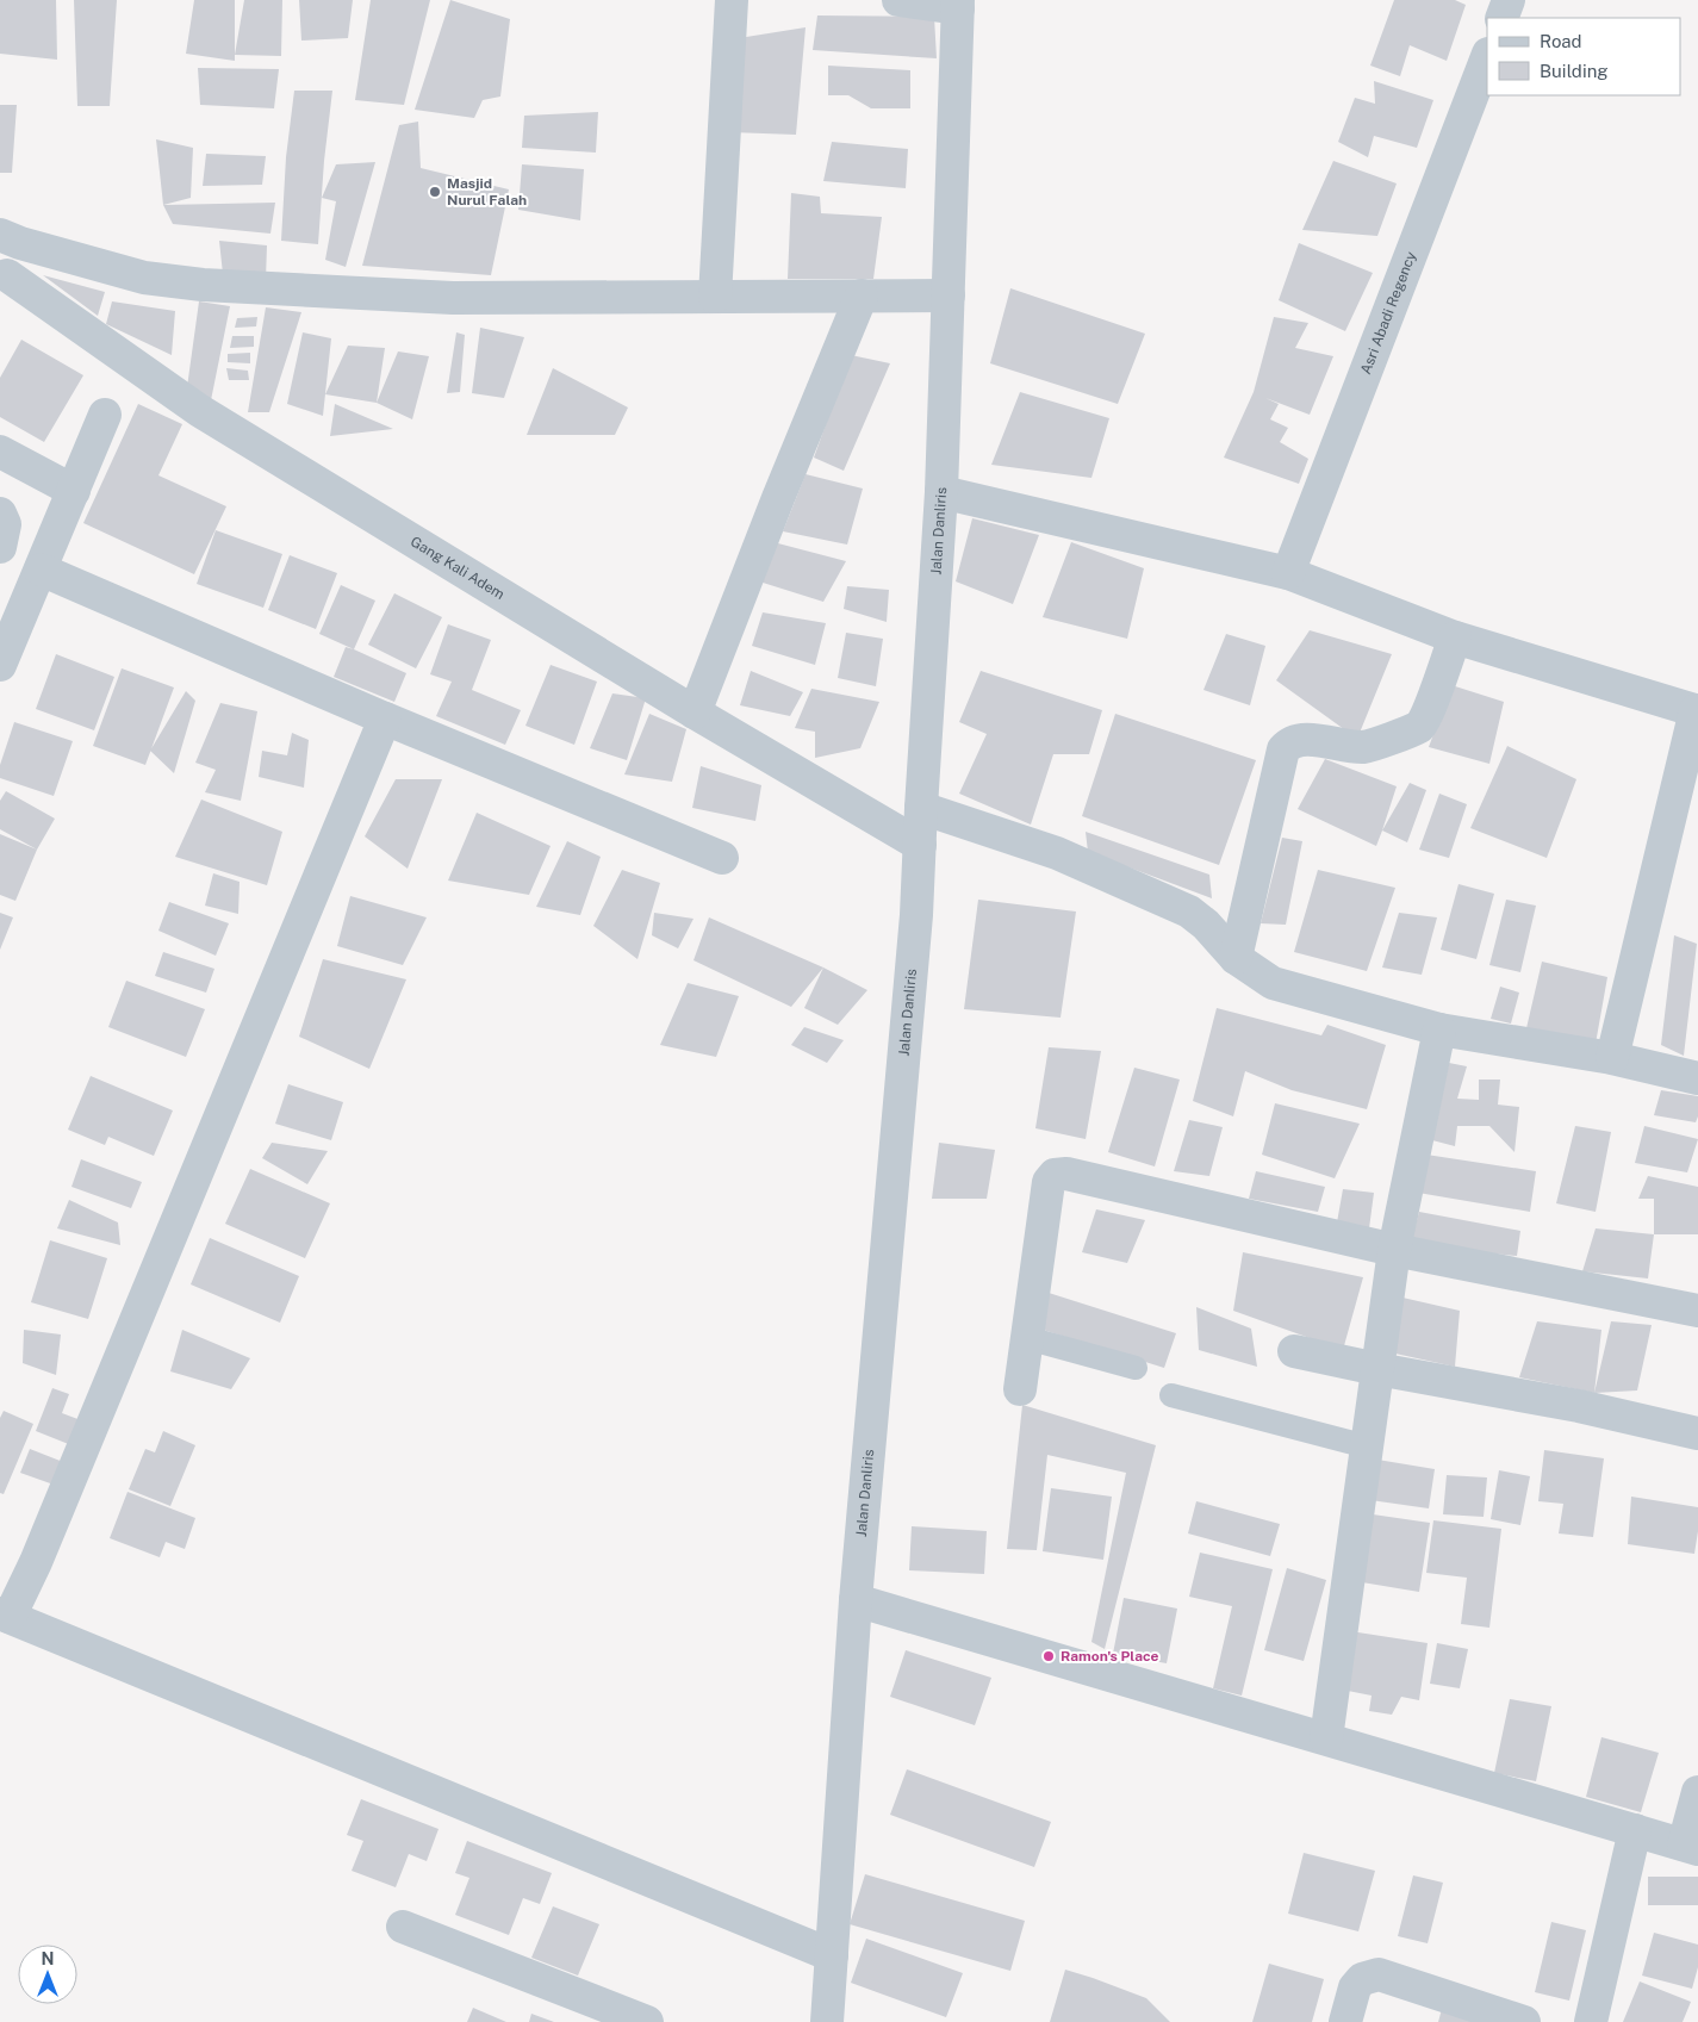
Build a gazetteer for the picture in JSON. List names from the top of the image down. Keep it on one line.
{"streets":{"street":["Asri Abadi Regency","Jalan Danliris","Gang Kali Adem"]},"crossings":[["Jalan Danliris","Gang Kali Adem"]],"places":["Masjid Nurul Falah","Ramon's Place"],"legend":["Road","Building"],"north":"top"}
